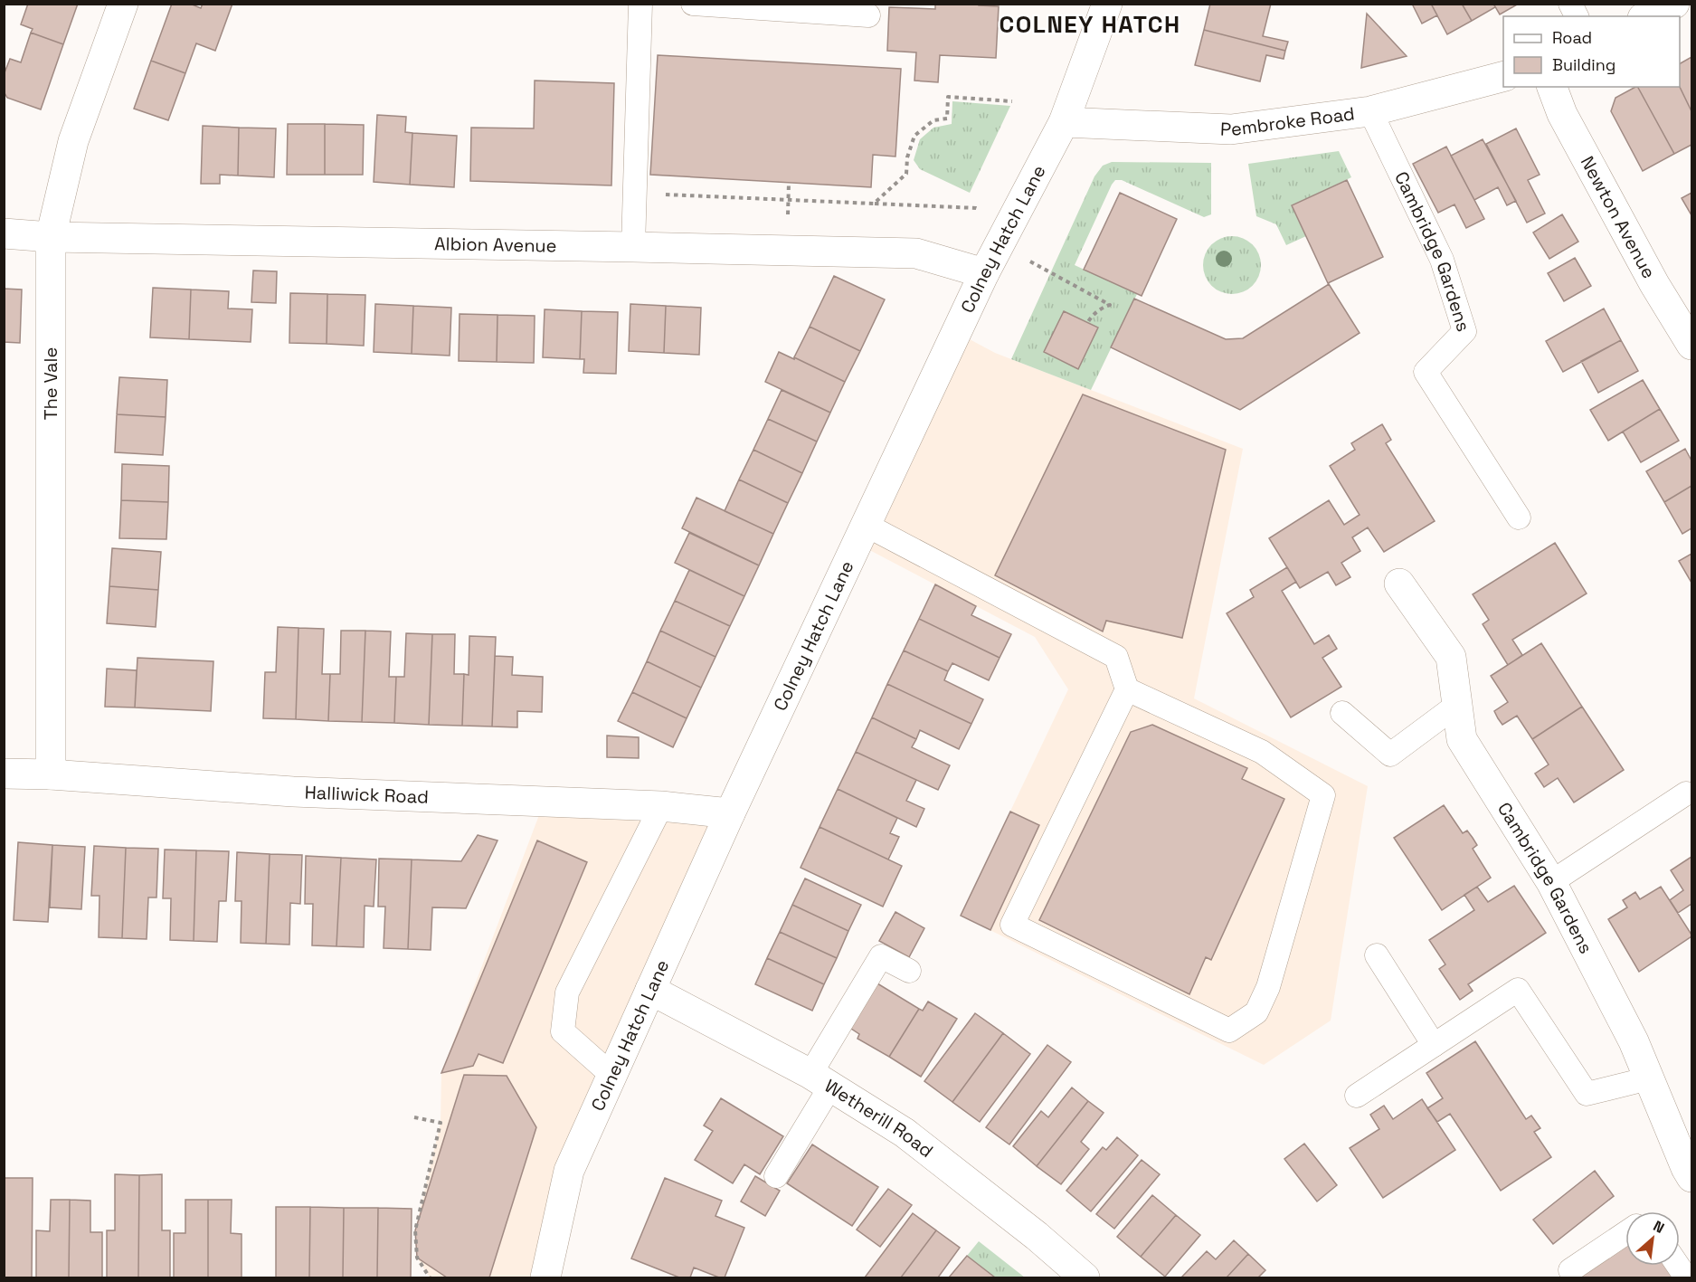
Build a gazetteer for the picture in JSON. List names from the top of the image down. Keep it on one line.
{"streets":{"street":["Pembroke Road","Newton Avenue","Colney Hatch Lane","Albion Avenue","Cambridge Gardens","The Vale","Halliwick Road","Wetherill Road"]},"crossings":[["Pembroke Road","Colney Hatch Lane"],["Pembroke Road","Cambridge Gardens"],["Colney Hatch Lane","Albion Avenue"],["Colney Hatch Lane","Halliwick Road"],["Colney Hatch Lane","Wetherill Road"],["Albion Avenue","The Vale"],["The Vale","Halliwick Road"]],"districts":["COLNEY HATCH"],"legend":["Road","Building"],"north":"top right"}
